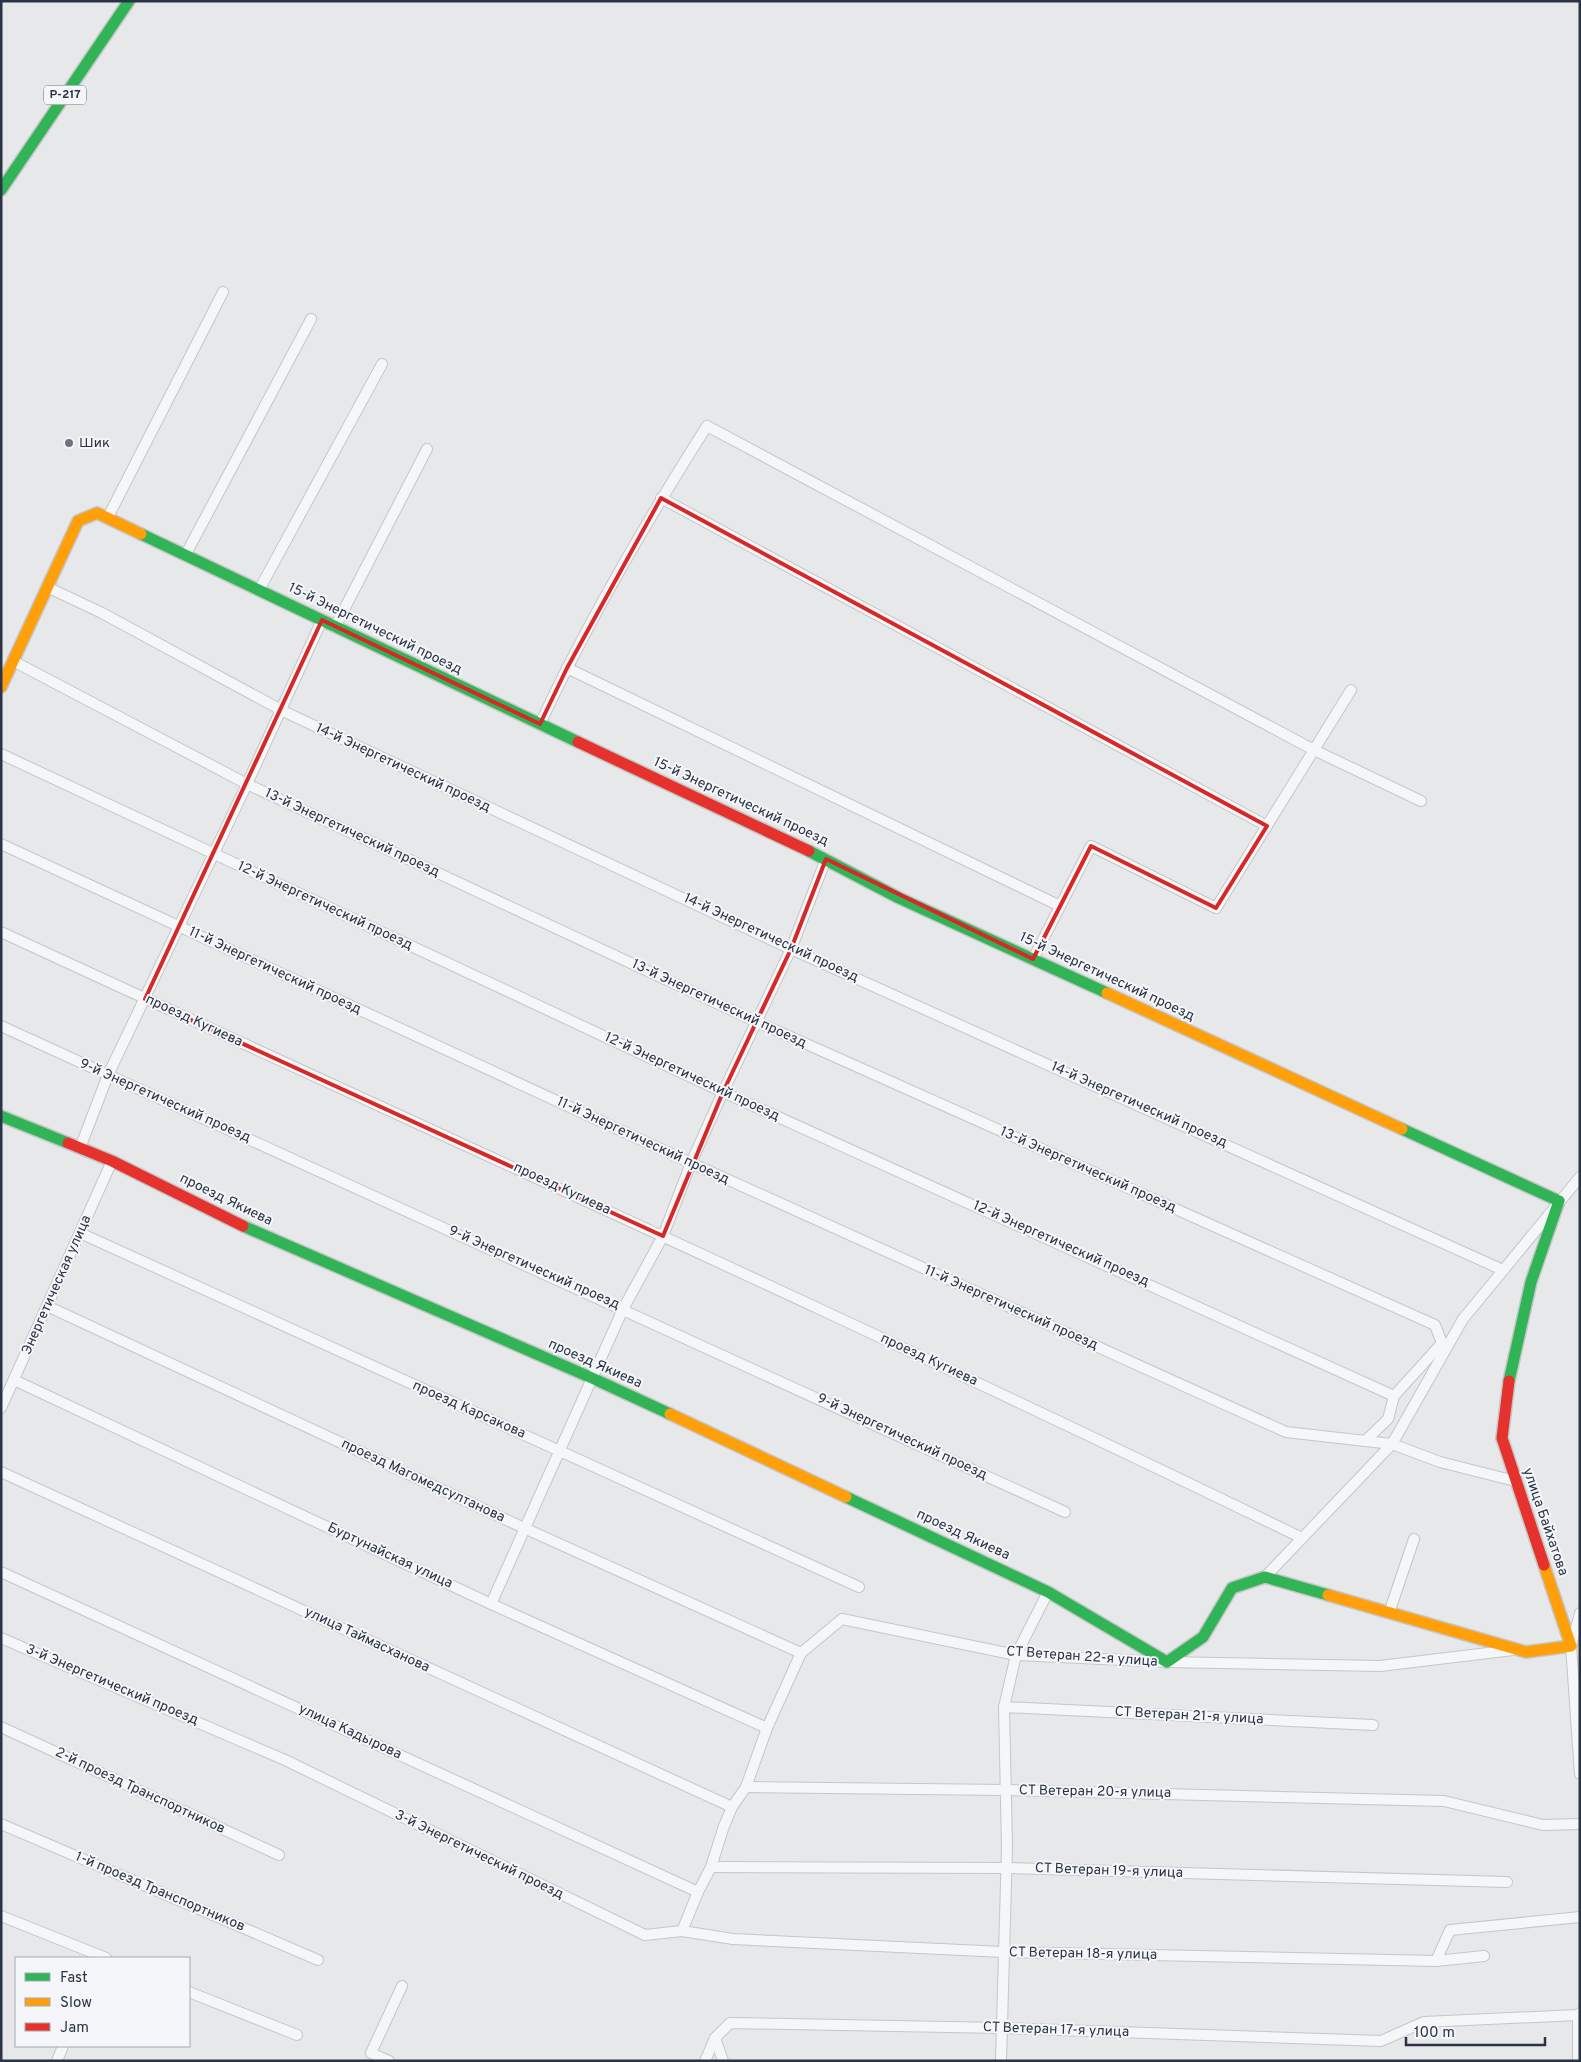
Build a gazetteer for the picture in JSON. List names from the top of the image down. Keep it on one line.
{"streets":{"main road":["Р-217","15-й Энергетический проезд","проезд Якиева","улица Байхатова"],"street":["14-й Энергетический проезд","13-й Энергетический проезд","12-й Энергетический проезд","11-й Энергетический проезд","проезд Кугиева","9-й Энергетический проезд","Энергетическая улица","проезд Карсакова","проезд Магомедсултанова","Буртунайская улица","улица Таймасханова","СТ Ветеран 22-я улица","3-й Энергетический проезд","СТ Ветеран 21-я улица","улица Кадырова","2-й проезд Транспортников","СТ Ветеран 20-я улица","СТ Ветеран 19-я улица","1-й проезд Транспортников","СТ Ветеран 18-я улица","СТ Ветеран 17-я улица"]},"crossings":[["15-й Энергетический проезд","улица Байхатова"],["11-й Энергетический проезд","улица Байхатова"],["проезд Якиева","Энергетическая улица"],["проезд Якиева","СТ Ветеран 22-я улица"],["Энергетическая улица","проезд Карсакова"],["Энергетическая улица","проезд Магомедсултанова"],["Энергетическая улица","Буртунайская улица"],["проезд Магомедсултанова","СТ Ветеран 22-я улица"],["3-й Энергетический проезд","СТ Ветеран 18-я улица"]],"places":["Шик"],"legend":["Fast","Slow","Jam"],"scale_bar":"100 m"}
